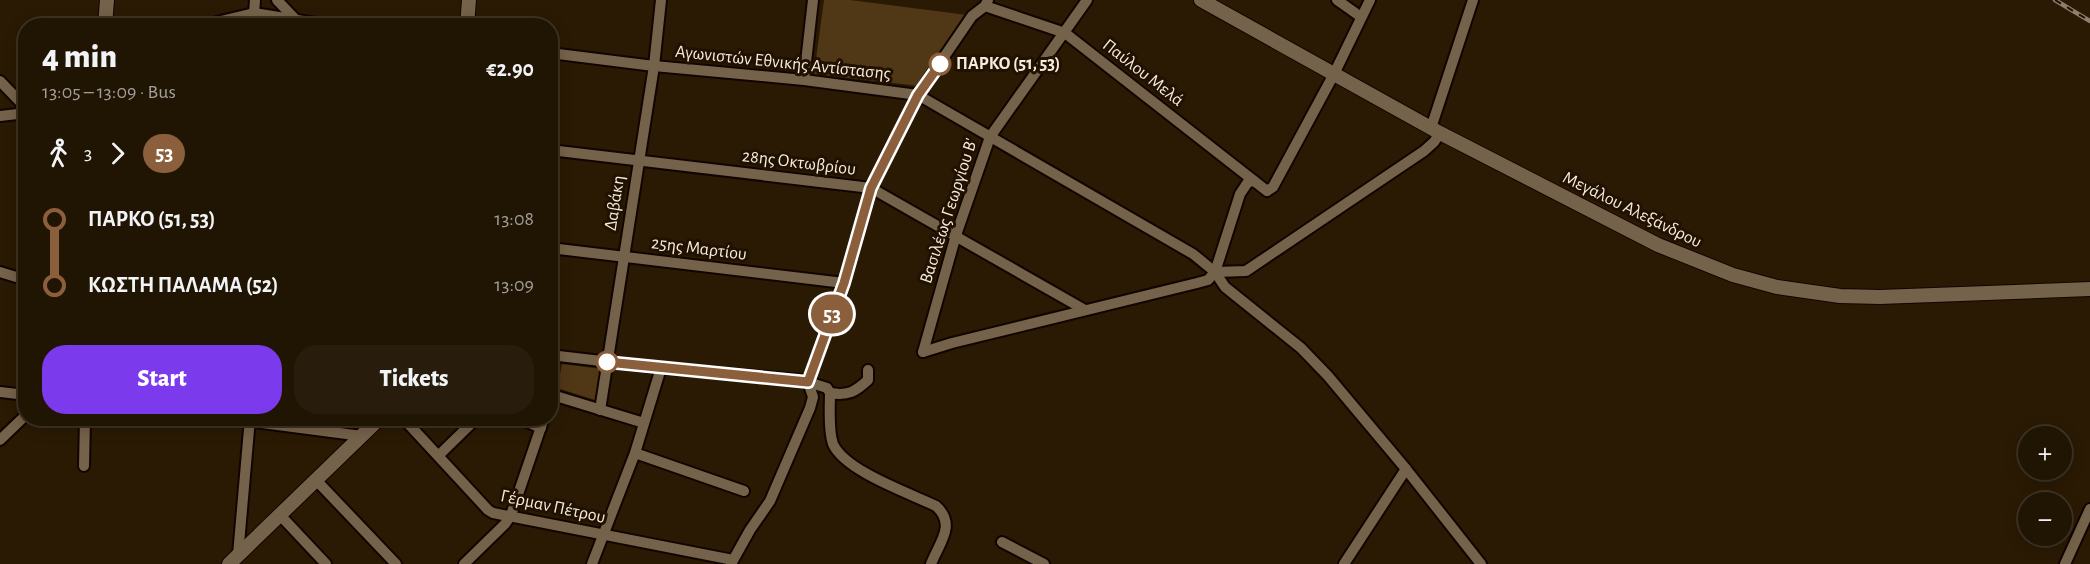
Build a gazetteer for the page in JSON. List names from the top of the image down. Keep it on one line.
{"streets":{"street":["Αγωνιστών Εθνικής Αντίστασης","Παύλου Μελά","28ης Οκτωβρίου","Δαβάκη","Μεγάλου Αλεξάνδρου","Βασιλέως Γεωργίου Β'","25ης Μαρτίου","Γέρμαν Πέτρου"]},"crossings":[["Αγωνιστών Εθνικής Αντίστασης","Δαβάκη"],["Αγωνιστών Εθνικής Αντίστασης","Βασιλέως Γεωργίου Β'"],["Παύλου Μελά","Μεγάλου Αλεξάνδρου"],["Παύλου Μελά","Βασιλέως Γεωργίου Β'"],["28ης Οκτωβρίου","Δαβάκη"],["28ης Οκτωβρίου","Βασιλέως Γεωργίου Β'"],["Δαβάκη","25ης Μαρτίου"]],"places":["ΠΑΡΚΟ (51, 53)"],"lines":["bus line 53"],"page":{"on_map":"53","heading":["4 min","13:05 – 13:09 · Bus","€2.90"],"legs":["3","53"],"list":[{"name":"ΠΑΡΚΟ (51, 53)","value":"13:08"},{"name":"ΚΩΣΤΗ ΠΑΛΑΜΑ (52)","value":"13:09"}],"buttons":["Start","Tickets"],"map_buttons":["+","−"]}}
